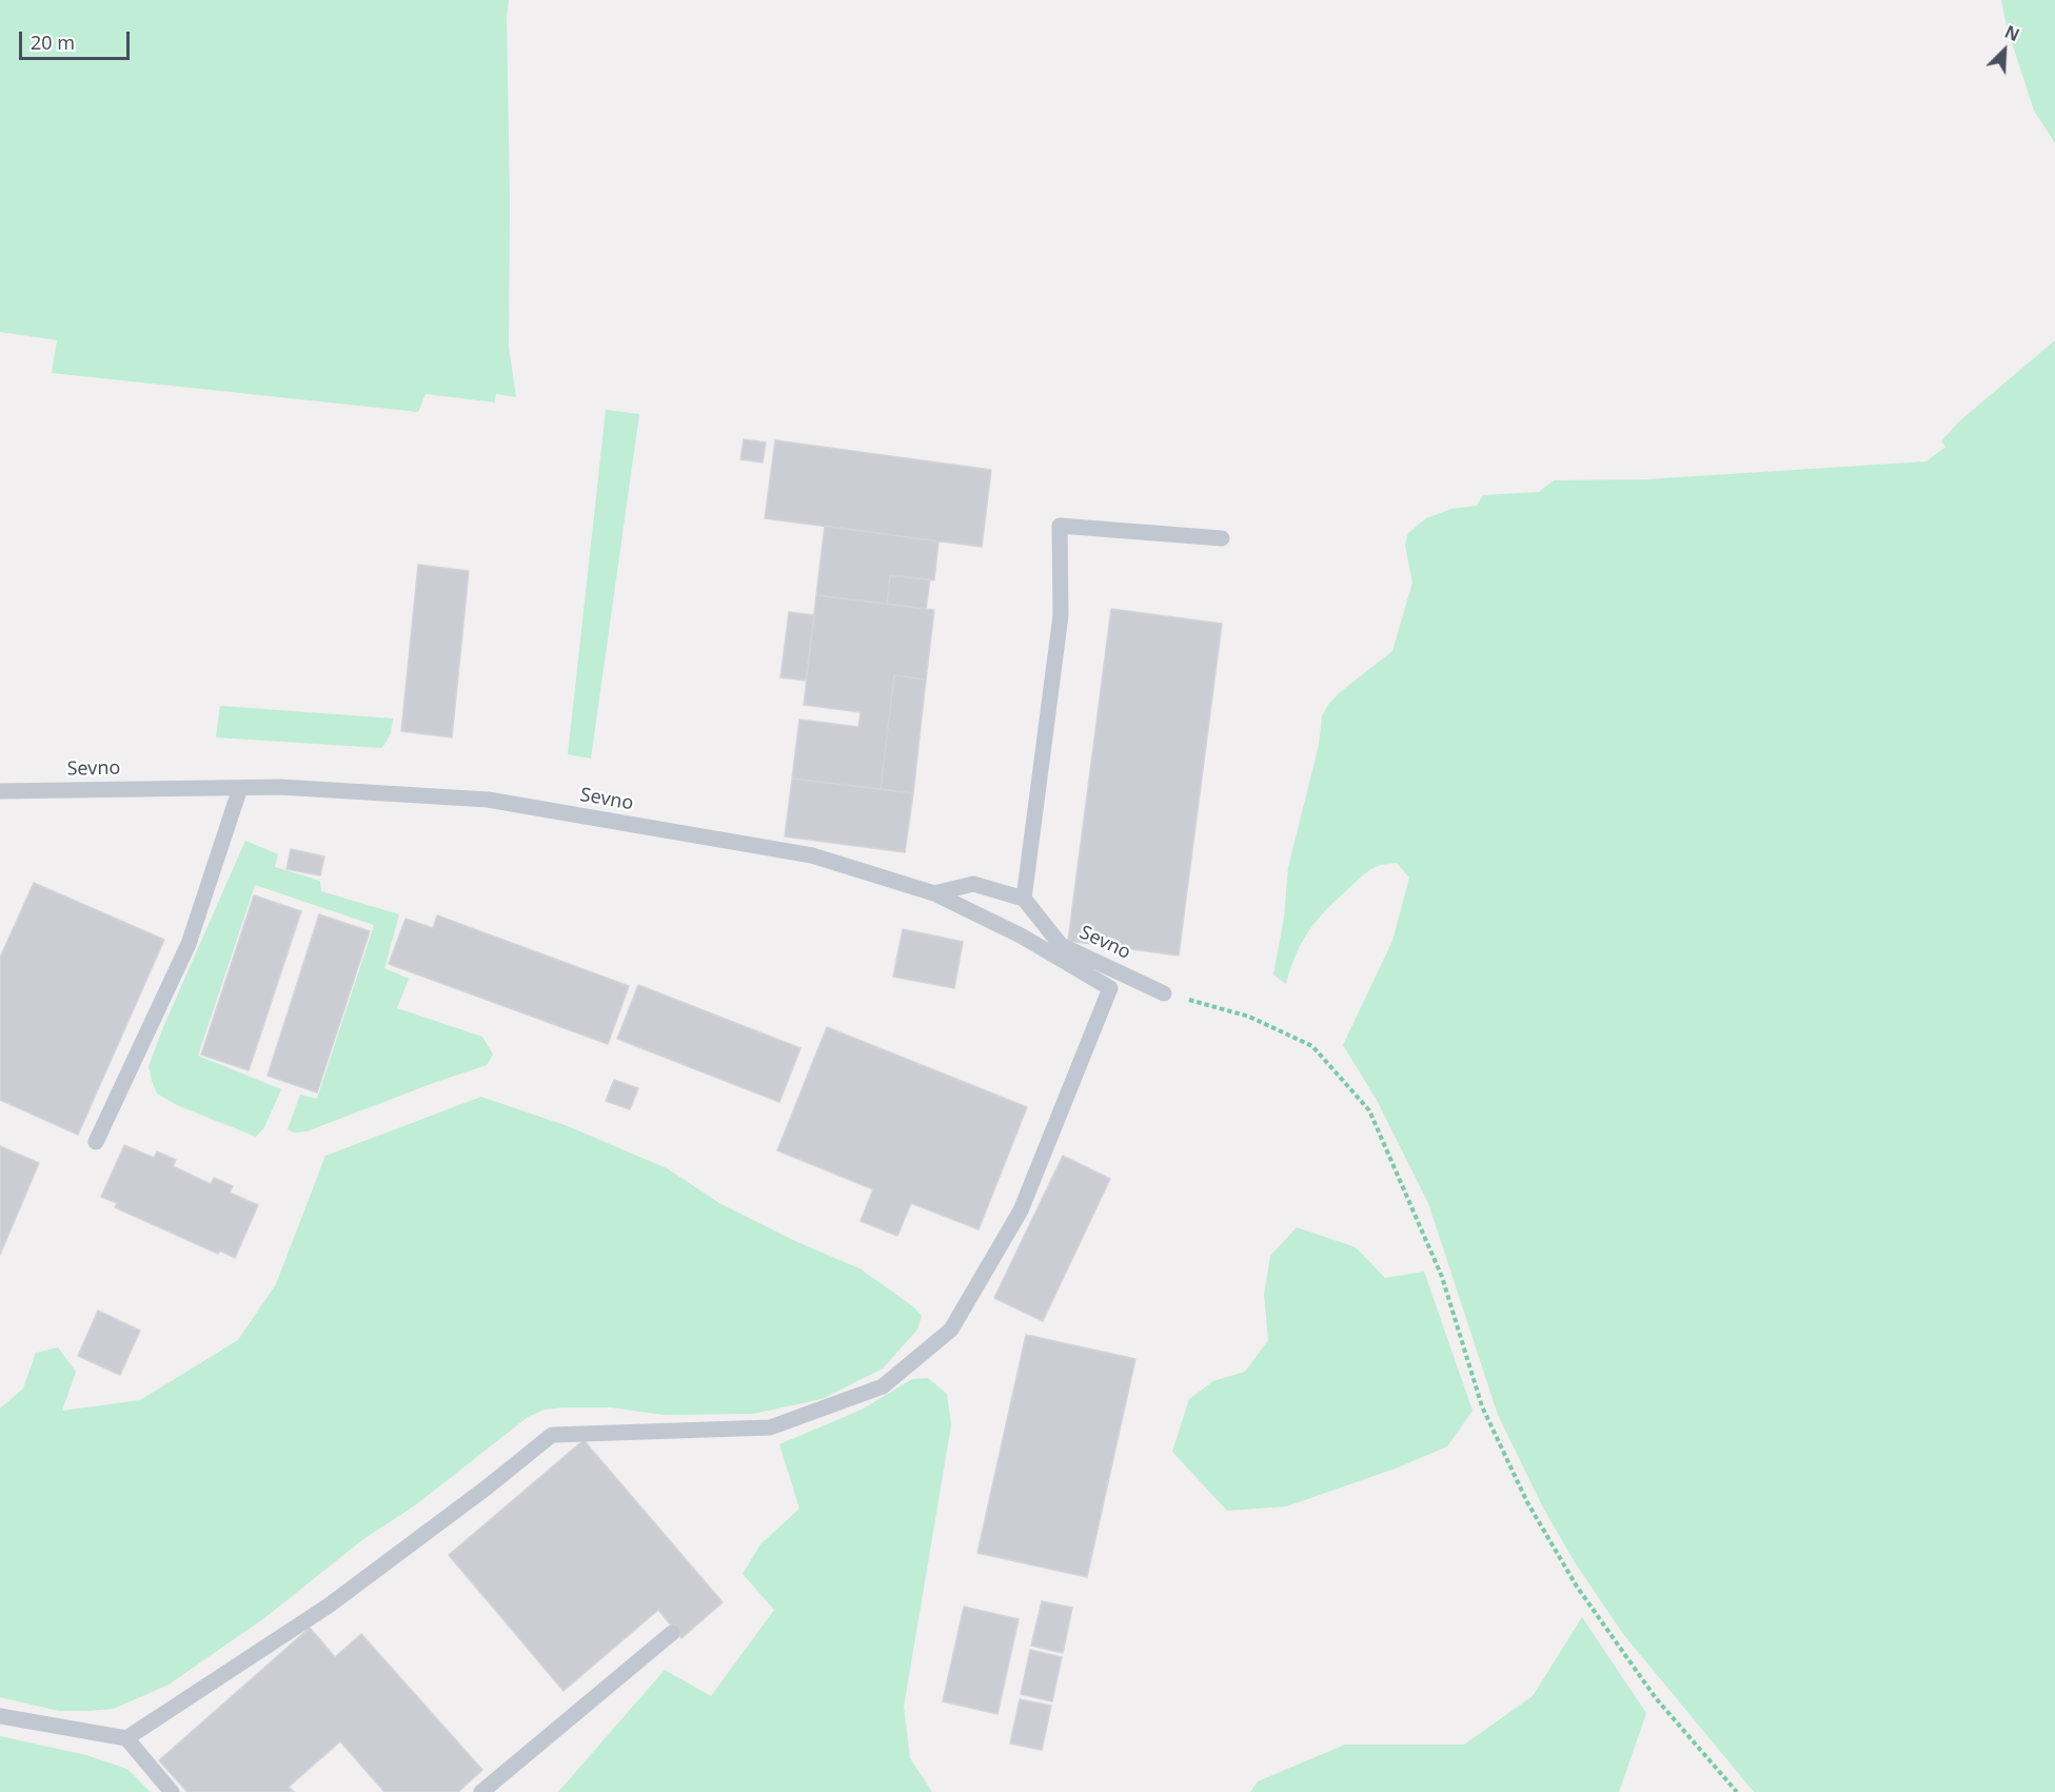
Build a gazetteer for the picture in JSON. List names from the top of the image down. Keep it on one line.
{"streets":{"lane":["Sevno"]},"scale_bar":"20 m","north":"top right"}
